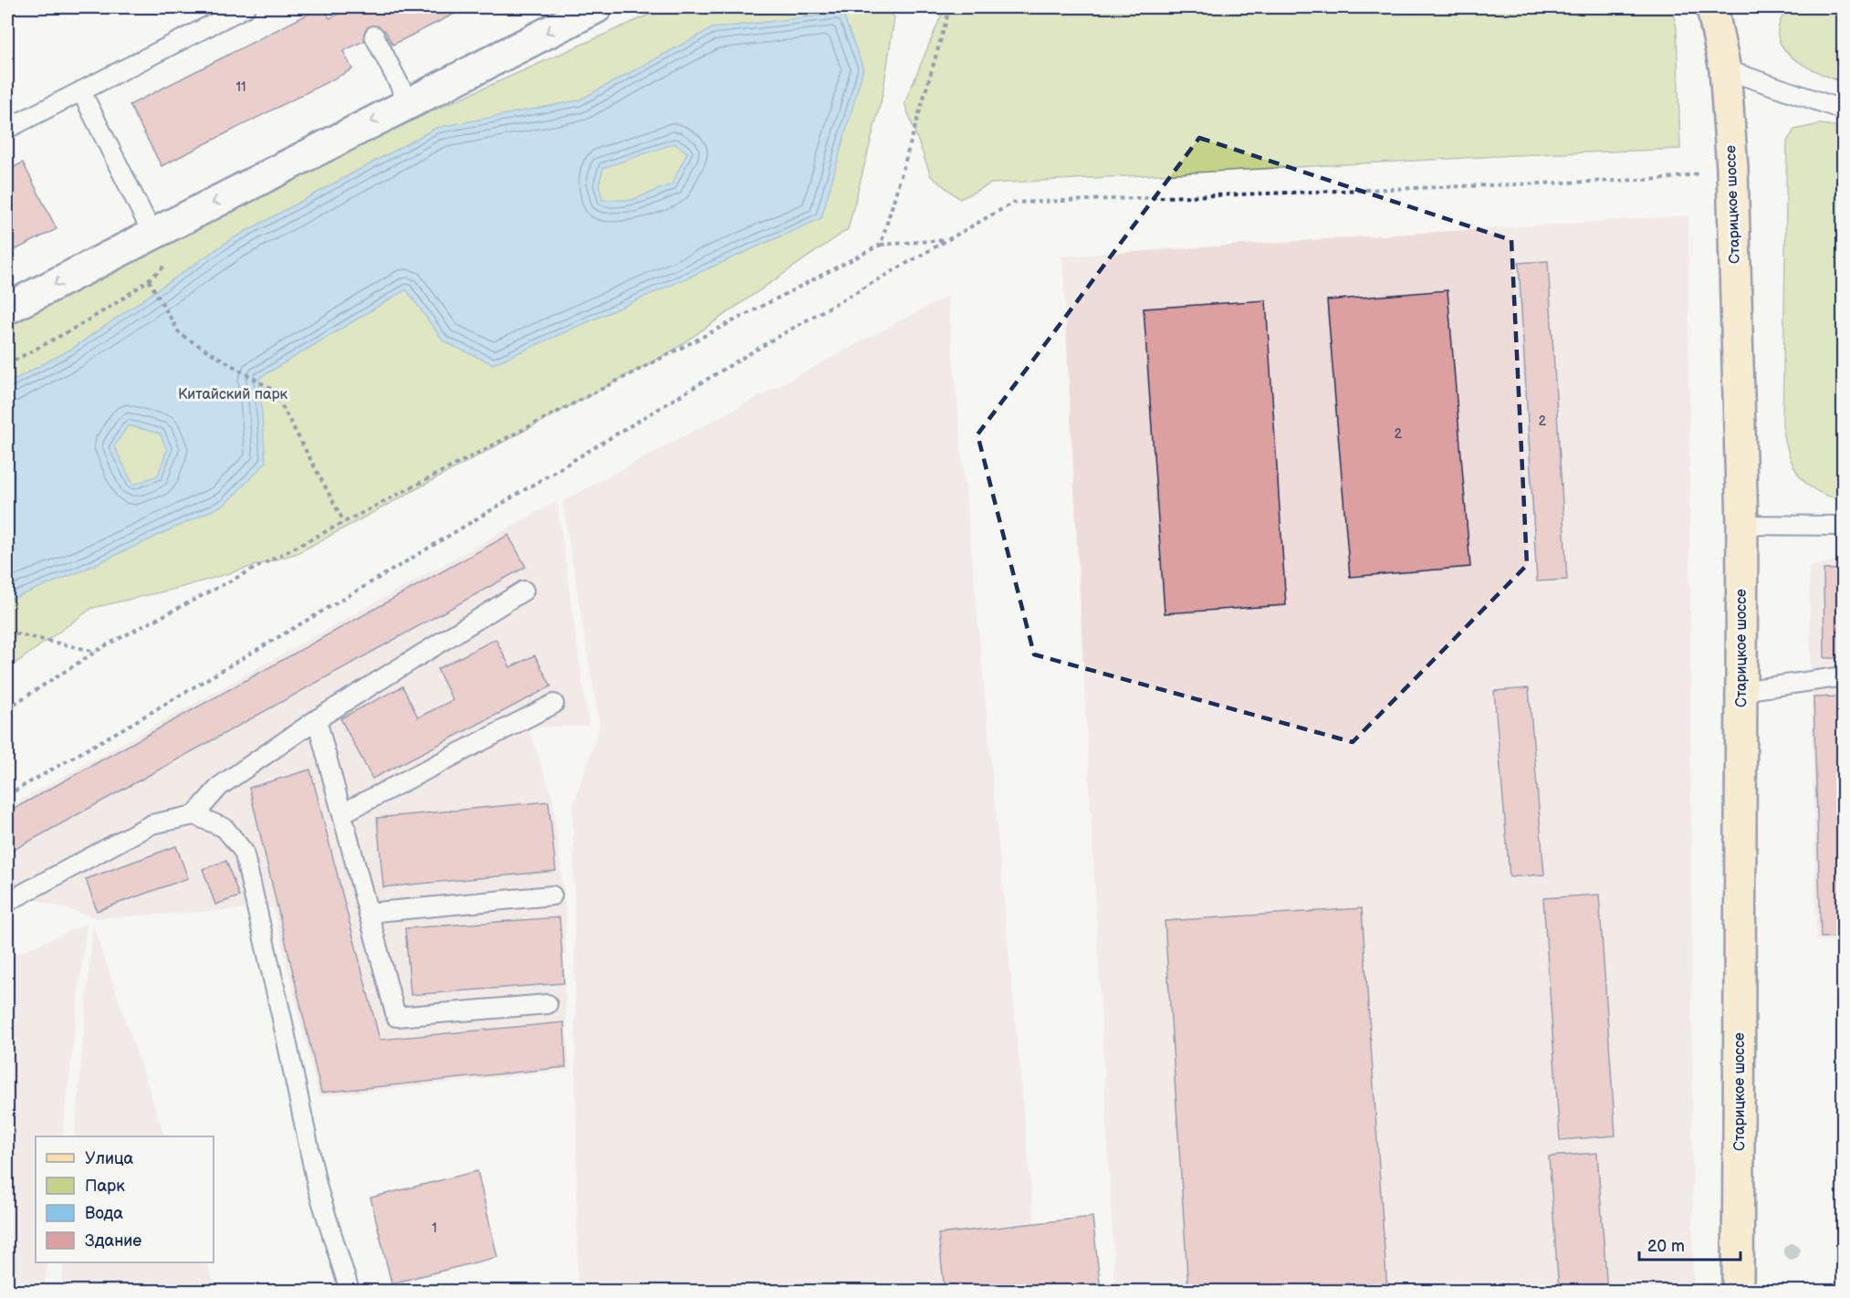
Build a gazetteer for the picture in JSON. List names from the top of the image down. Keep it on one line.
{"streets":{"main road":["Старицкое шоссе"]},"parks":["Китайский парк"],"house_numbers":["11","2","2","1"],"legend":["Улица","Парк","Вода","Здание"],"scale_bar":"20 m"}
